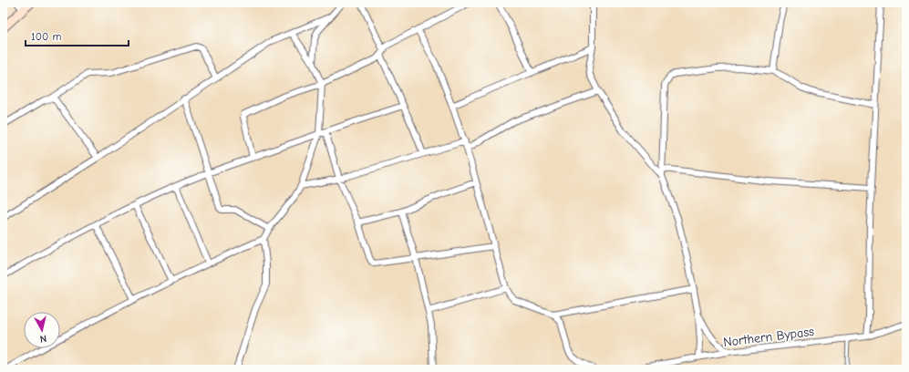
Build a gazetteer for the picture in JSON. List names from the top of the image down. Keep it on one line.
{"streets":{"street":["Northern Bypass"]},"scale_bar":"100 m","north":"bottom"}
